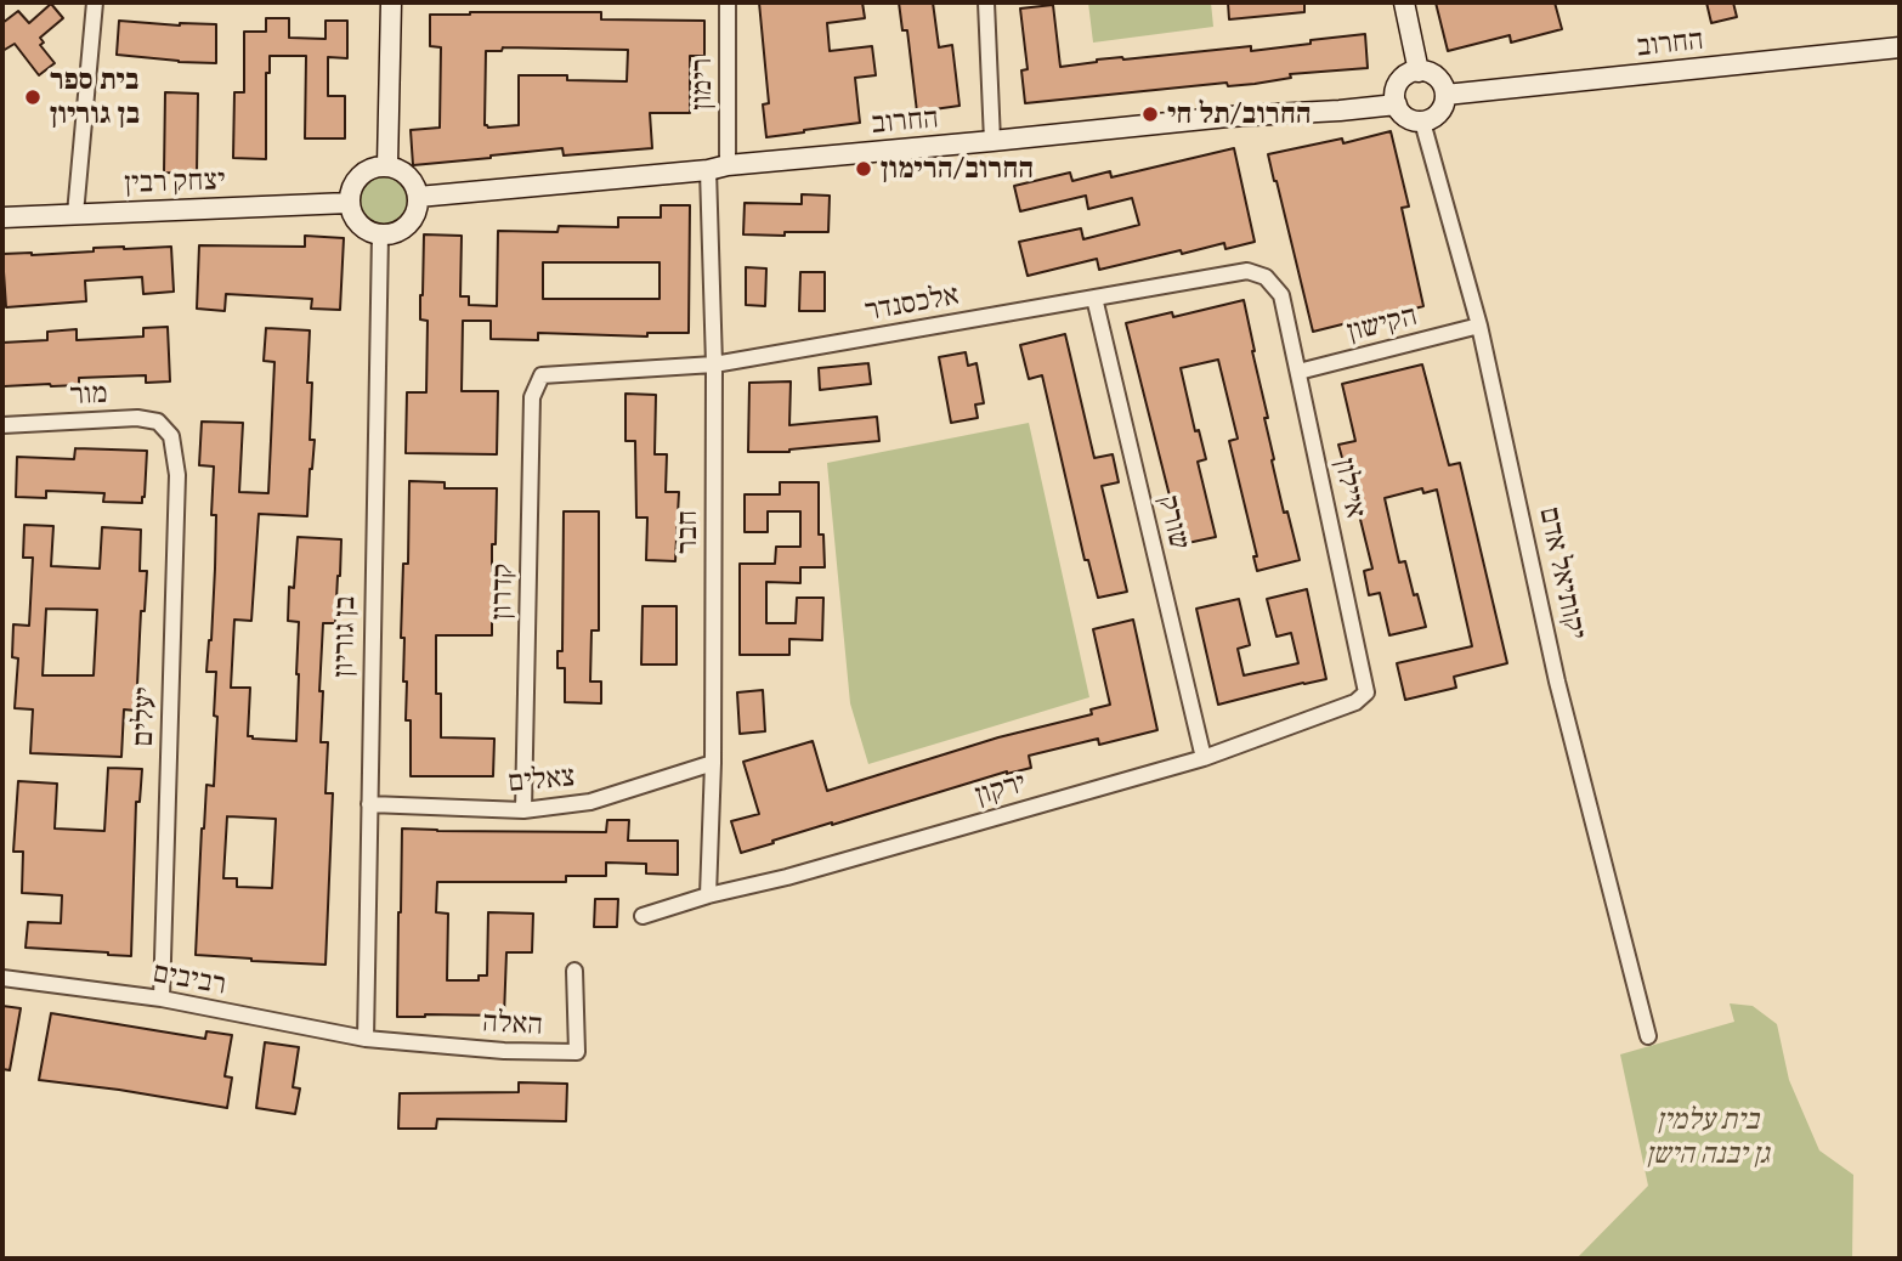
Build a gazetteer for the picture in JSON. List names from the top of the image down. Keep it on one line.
{"streets":{"street":["החרוב","רימון","יצחק רבין","אלכסנדר","הקישון","מור","איילון","שורק","חבר","יקותיאל אדם","קדרון","בן גוריון","יעלים","צאלים","ירקון","רביבים","האלה"]},"crossings":[["החרוב","רימון"],["החרוב","יצחק רבין"],["החרוב","חבר"],["החרוב","יקותיאל אדם"],["החרוב","בן גוריון"],["רימון","חבר"],["יצחק רבין","בן גוריון"],["אלכסנדר","איילון"],["אלכסנדר","שורק"],["אלכסנדר","חבר"],["אלכסנדר","קדרון"],["הקישון","איילון"],["הקישון","יקותיאל אדם"],["מור","יעלים"],["איילון","ירקון"],["שורק","ירקון"],["חבר","צאלים"],["חבר","ירקון"],["קדרון","צאלים"],["בן גוריון","צאלים"],["בן גוריון","רביבים"],["בן גוריון","האלה"],["יעלים","רביבים"],["רביבים","האלה"]],"parks":["בית עלמין גן יבנה הישן"],"places":["בית ספר בן גוריון","החרוב/תל חי","החרוב/הרימון"]}
